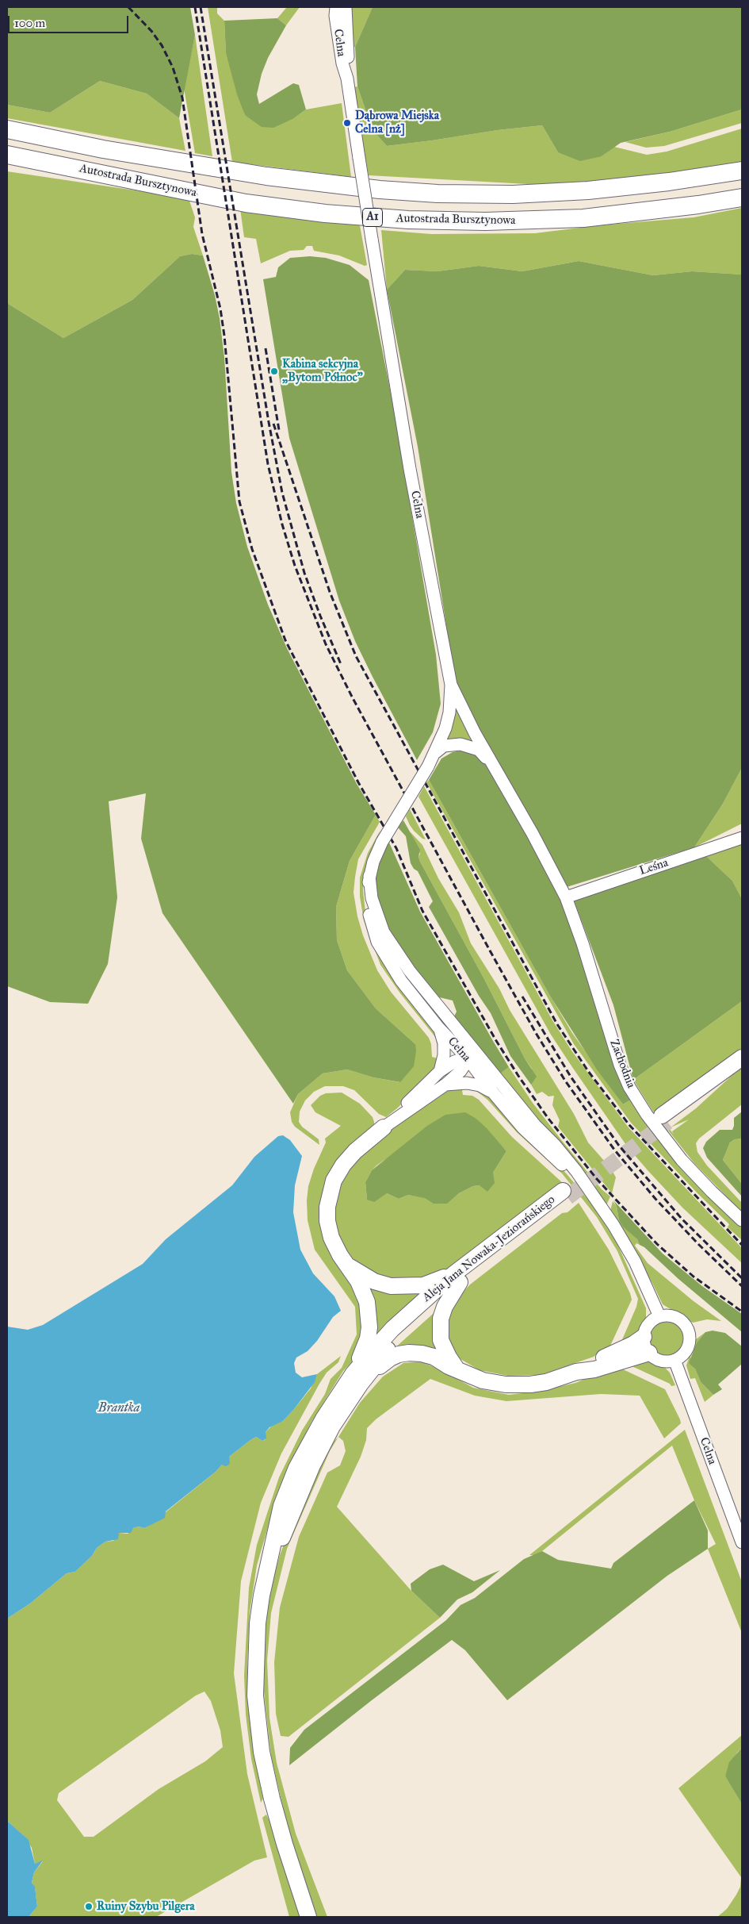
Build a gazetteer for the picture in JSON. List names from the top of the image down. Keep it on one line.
{"streets":{"highway":["Autostrada Bursztynowa","A1"],"main road":["Aleja Jana Nowaka-Jeziorańskiego"],"street":["Celna","Leśna","Zachodnia"]},"crossings":[["Leśna","Zachodnia"]],"water":["Brantka"],"places":["Dąbrowa Miejska Celna [nż]","Kabina sekcyjna „Bytom Północ”","Ruiny Szybu Pilgera"],"scale_bar":"100 m"}
